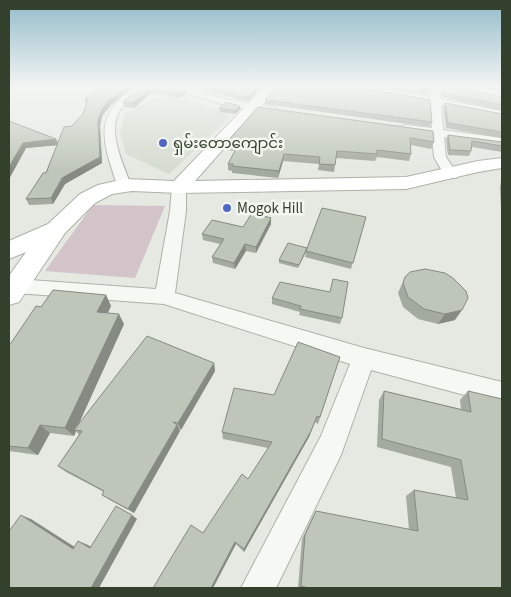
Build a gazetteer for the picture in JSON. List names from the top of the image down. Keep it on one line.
{"places":["ရှမ်းတောကျောင်း","Mogok Hill"]}
